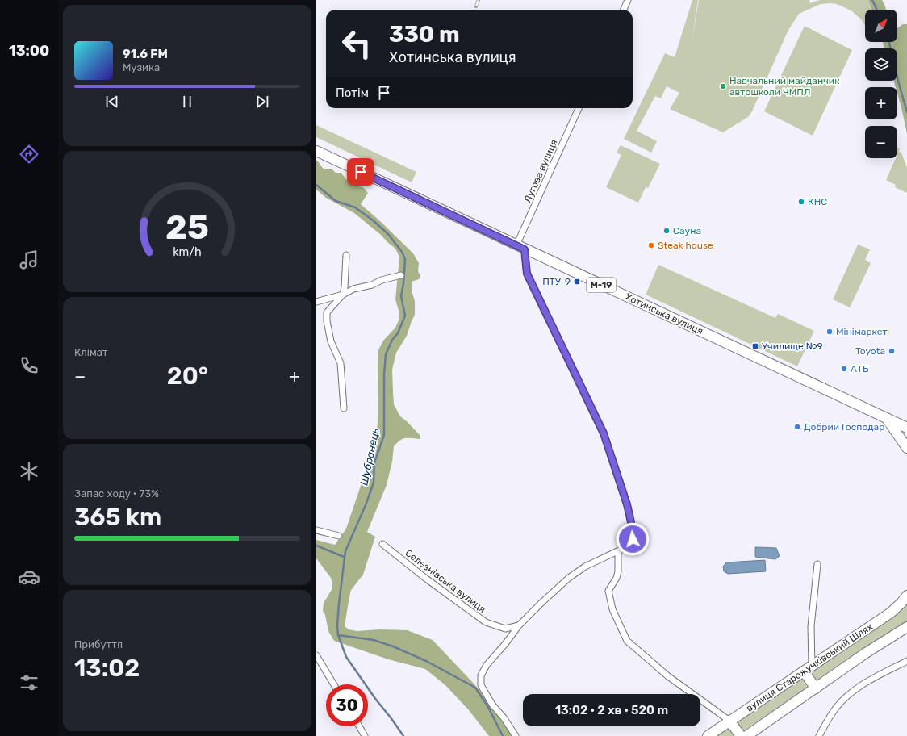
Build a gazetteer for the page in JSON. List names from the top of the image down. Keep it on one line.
{"streets":{"main road":["М-19","Хотинська вулиця","вулиця Старожучківський Шлях"],"street":["Лугова вулиця","Селезнівська вулиця"]},"crossings":[["Лугова вулиця","Хотинська вулиця"]],"water":["Шубранець"],"places":{"other":["Навчальний майданчик автошколи ЧМПЛ","КНС","Сауна","Steak house","Мінімаркет","Toyota","АТБ","Добрий Господар"],"transit":["ПТУ-9","Училище №9"]},"north":"top right","page":{"tabs":"13:00","map_buttons":["+","−"],"turn":["330 m","Хотинська вулиця"],"song":["91.6 FM","Музика"],"then":"Потім","tile":["Клімат",["Запас ходу · 73%","365 km"],["Прибуття","13:02"]],"heat":["−","20°","+"],"limit":"30","trip":"13:02 · 2 хв · 520 m","gauge":["25","km/h"]}}
